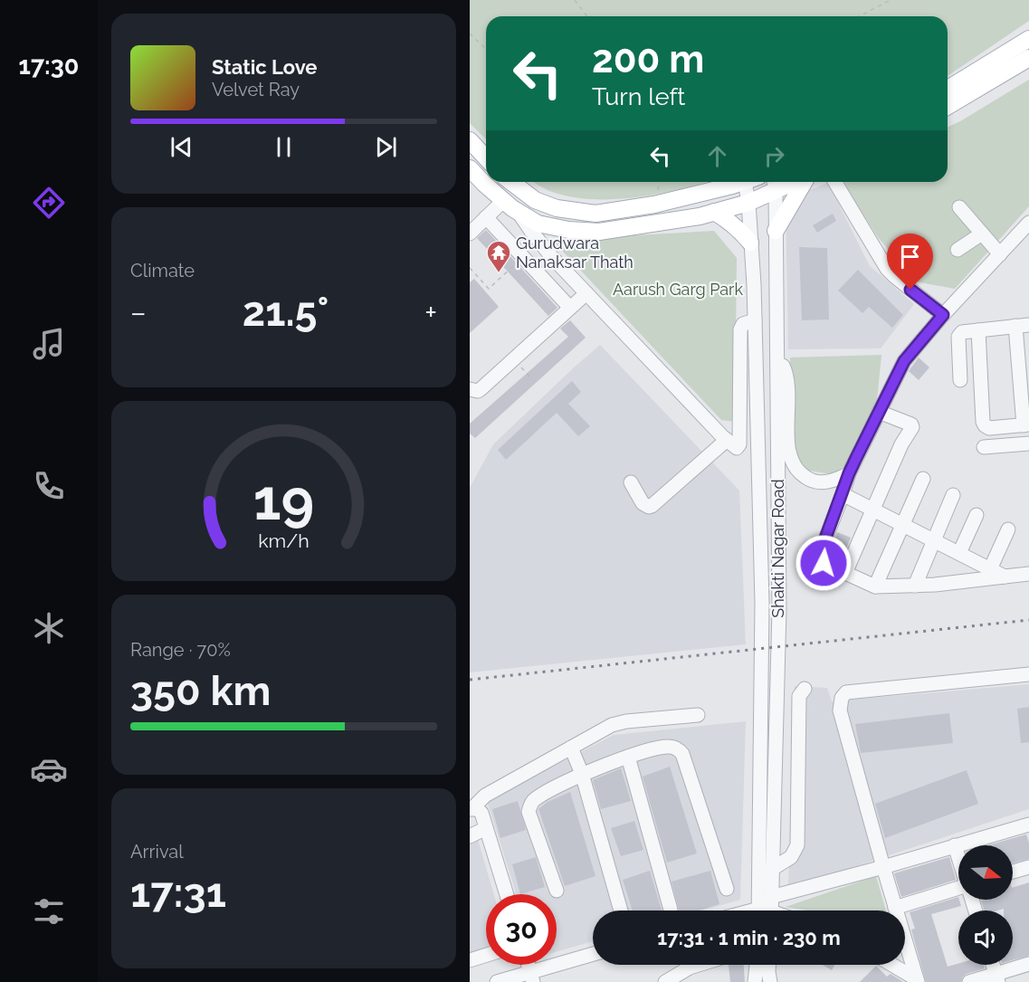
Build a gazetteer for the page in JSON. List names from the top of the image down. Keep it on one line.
{"streets":{"street":["Shakti Nagar Road"]},"parks":["Aarush Garg Park"],"places":{"temple":["Gurudwara Nanaksar Thath"]},"north":"right","page":{"tabs":"17:30","turn":["200 m","Turn left"],"song":["Static Love","Velvet Ray"],"tile":["Climate",["Range · 70%","350 km"],["Arrival","17:31"]],"heat":["−","21.5°","+"],"limit":"30","trip":"17:31 · 1 min · 230 m","gauge":["19","km/h"]}}
